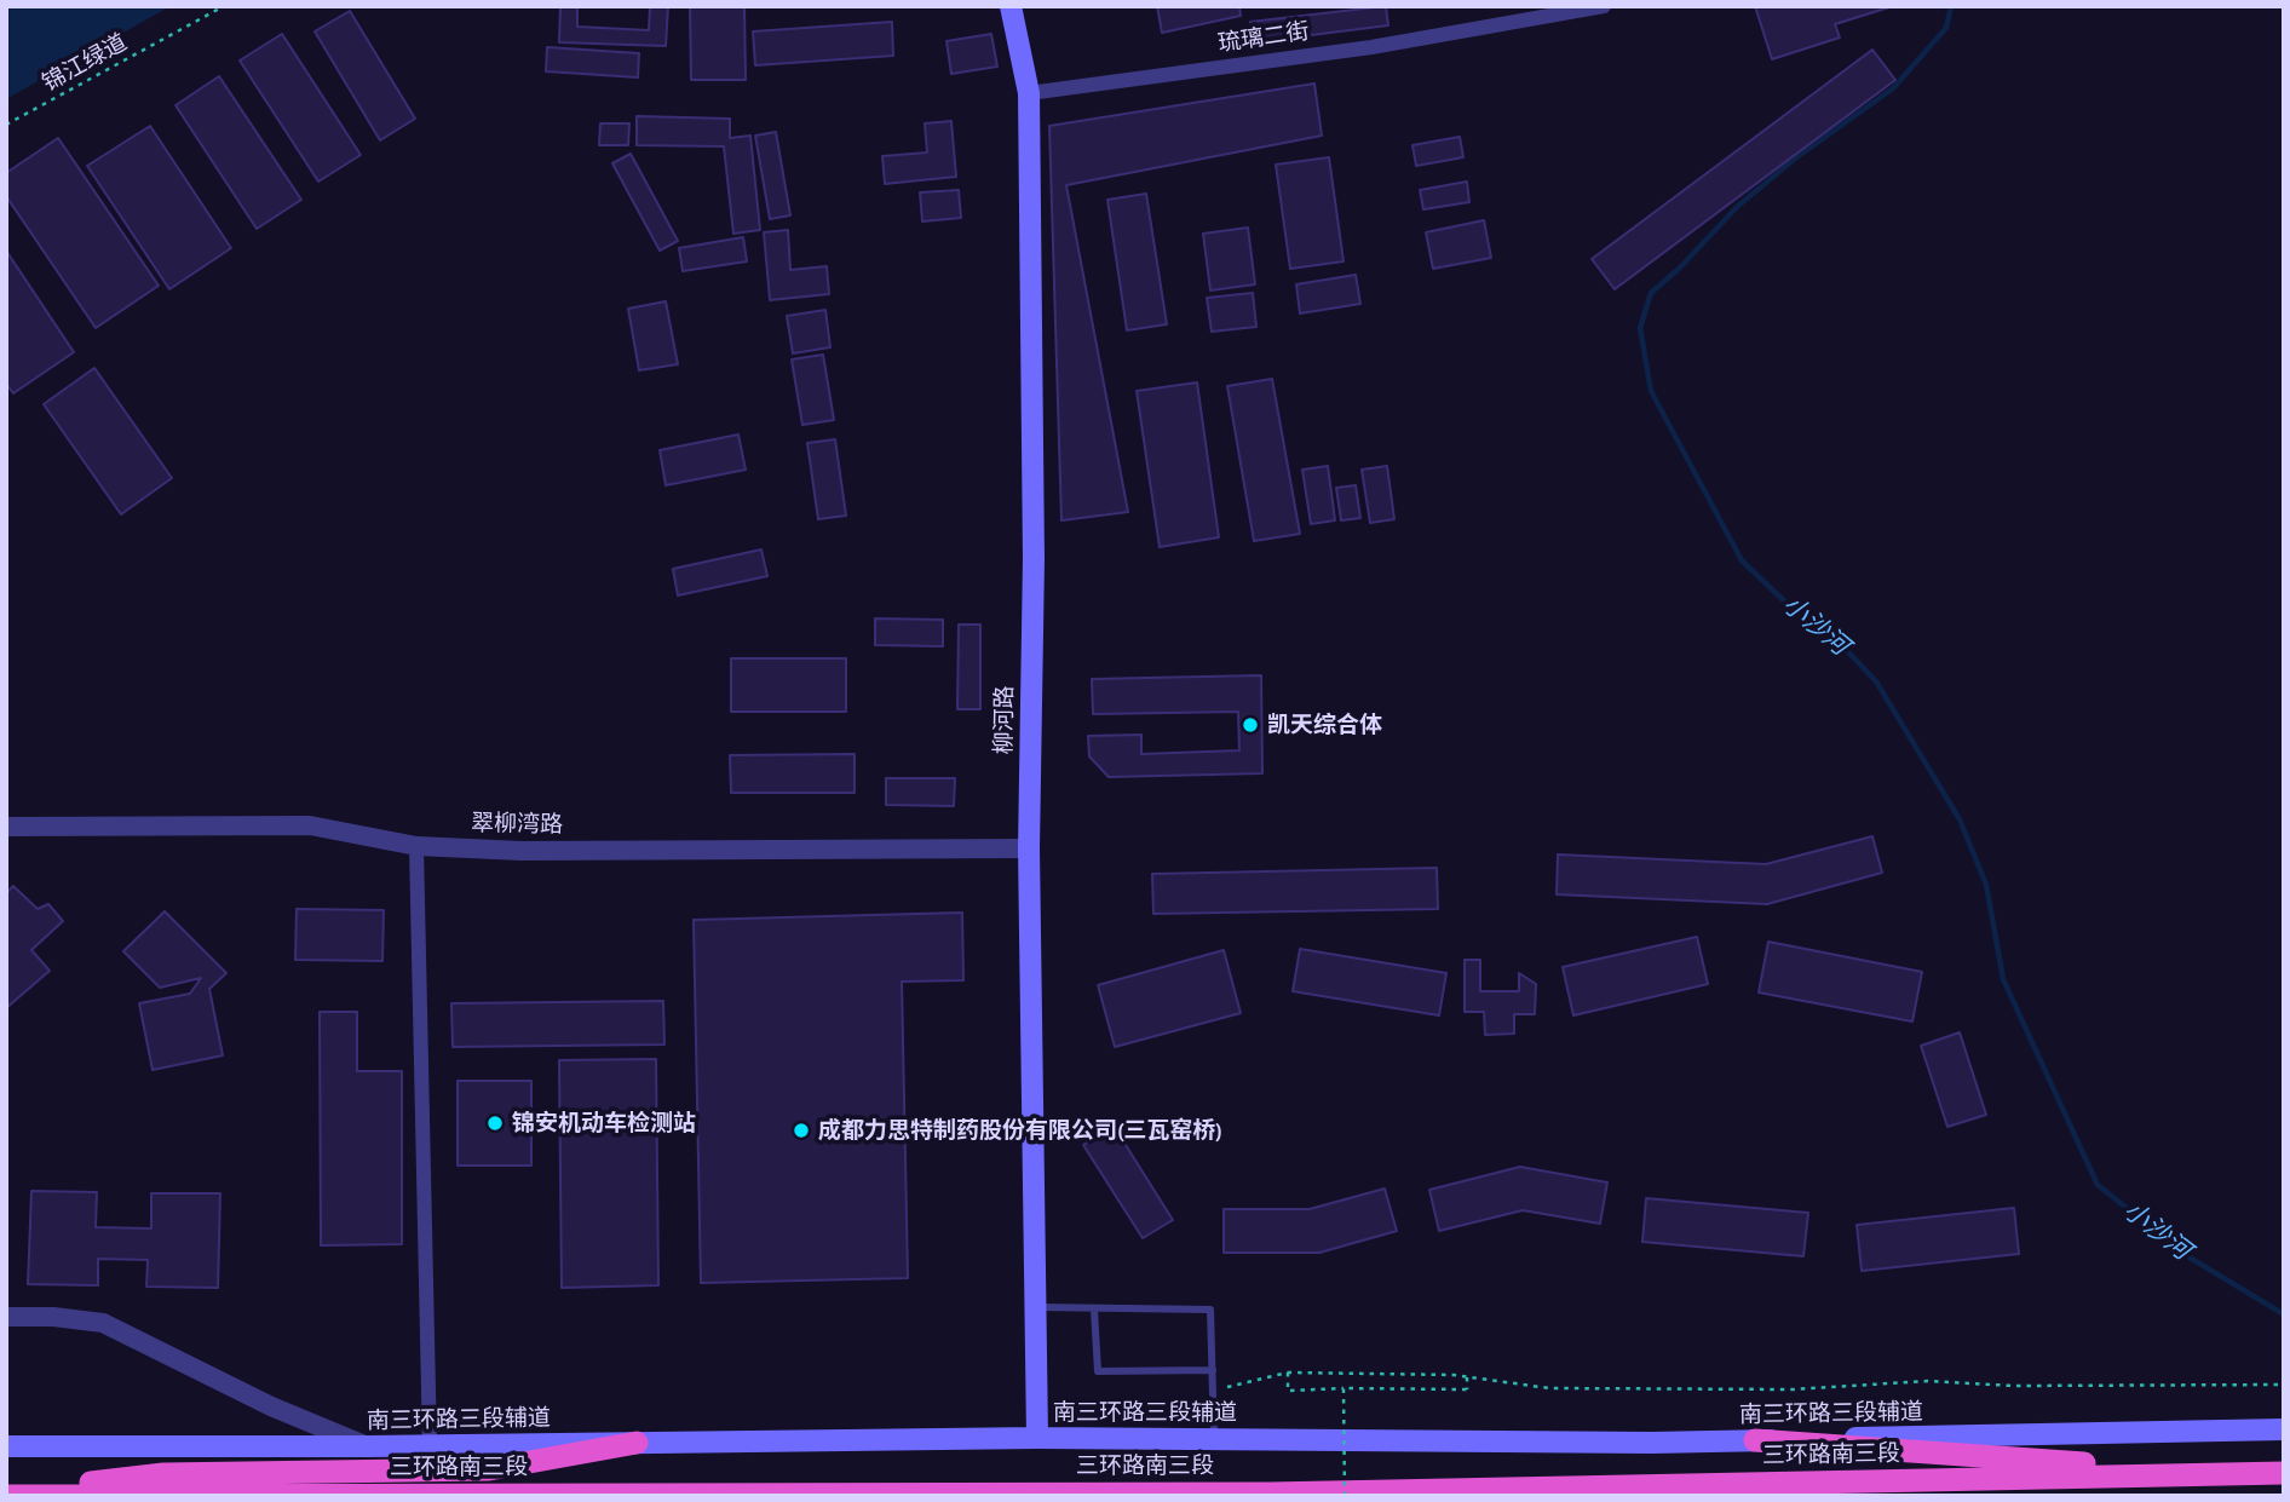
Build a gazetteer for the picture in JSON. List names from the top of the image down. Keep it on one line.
{"streets":{"highway":["三环路南三段"],"main road":["柳河路","南三环路三段辅道"],"street":["琉璃二街","翠柳湾路"],"path":["锦江绿道"]},"crossings":[["琉璃二街","柳河路"],["柳河路","翠柳湾路"],["柳河路","南三环路三段辅道"]],"water":["小沙河"],"places":["凯天综合体","锦安机动车检测站","成都力思特制药股份有限公司(三瓦窑桥)"]}
